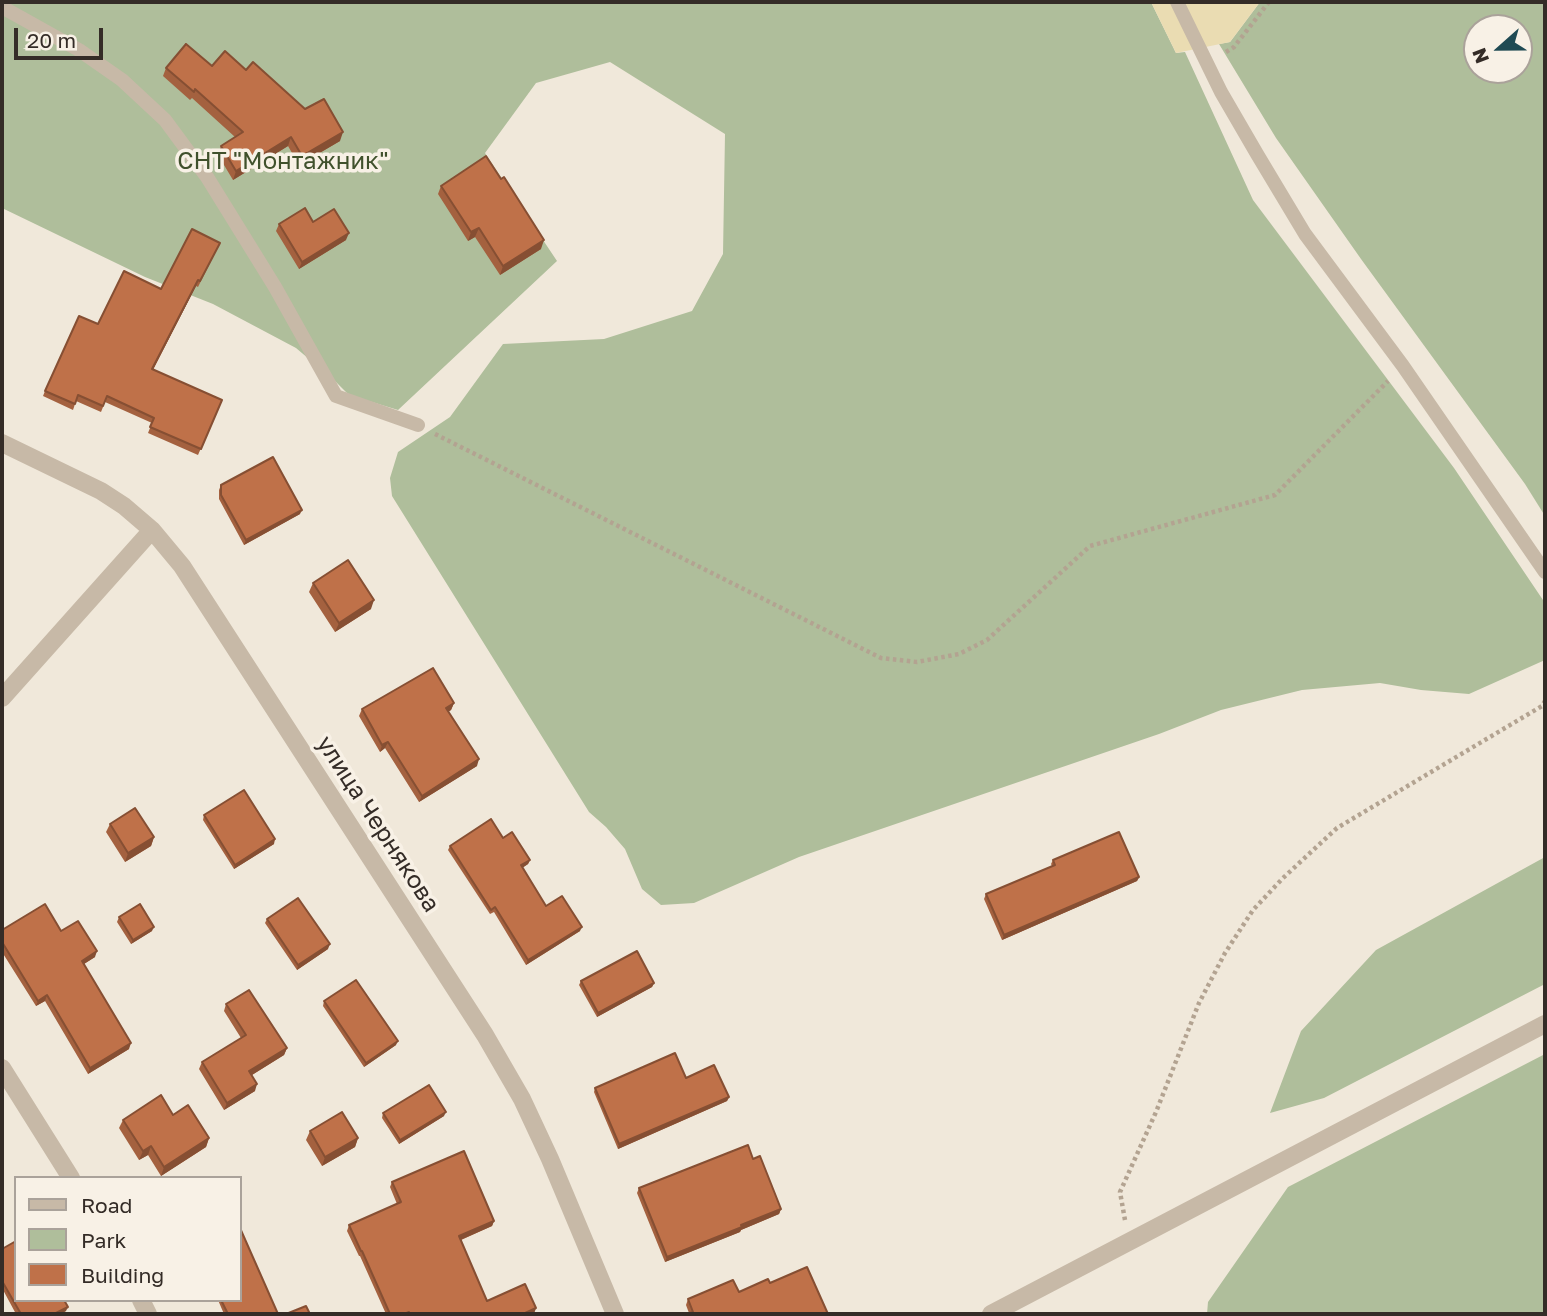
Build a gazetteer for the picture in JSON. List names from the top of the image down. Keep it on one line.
{"streets":{"street":["улица Чернякова"]},"parks":["СНТ \"Монтажник\""],"legend":["Road","Park","Building"],"scale_bar":"20 m","north":"left"}
